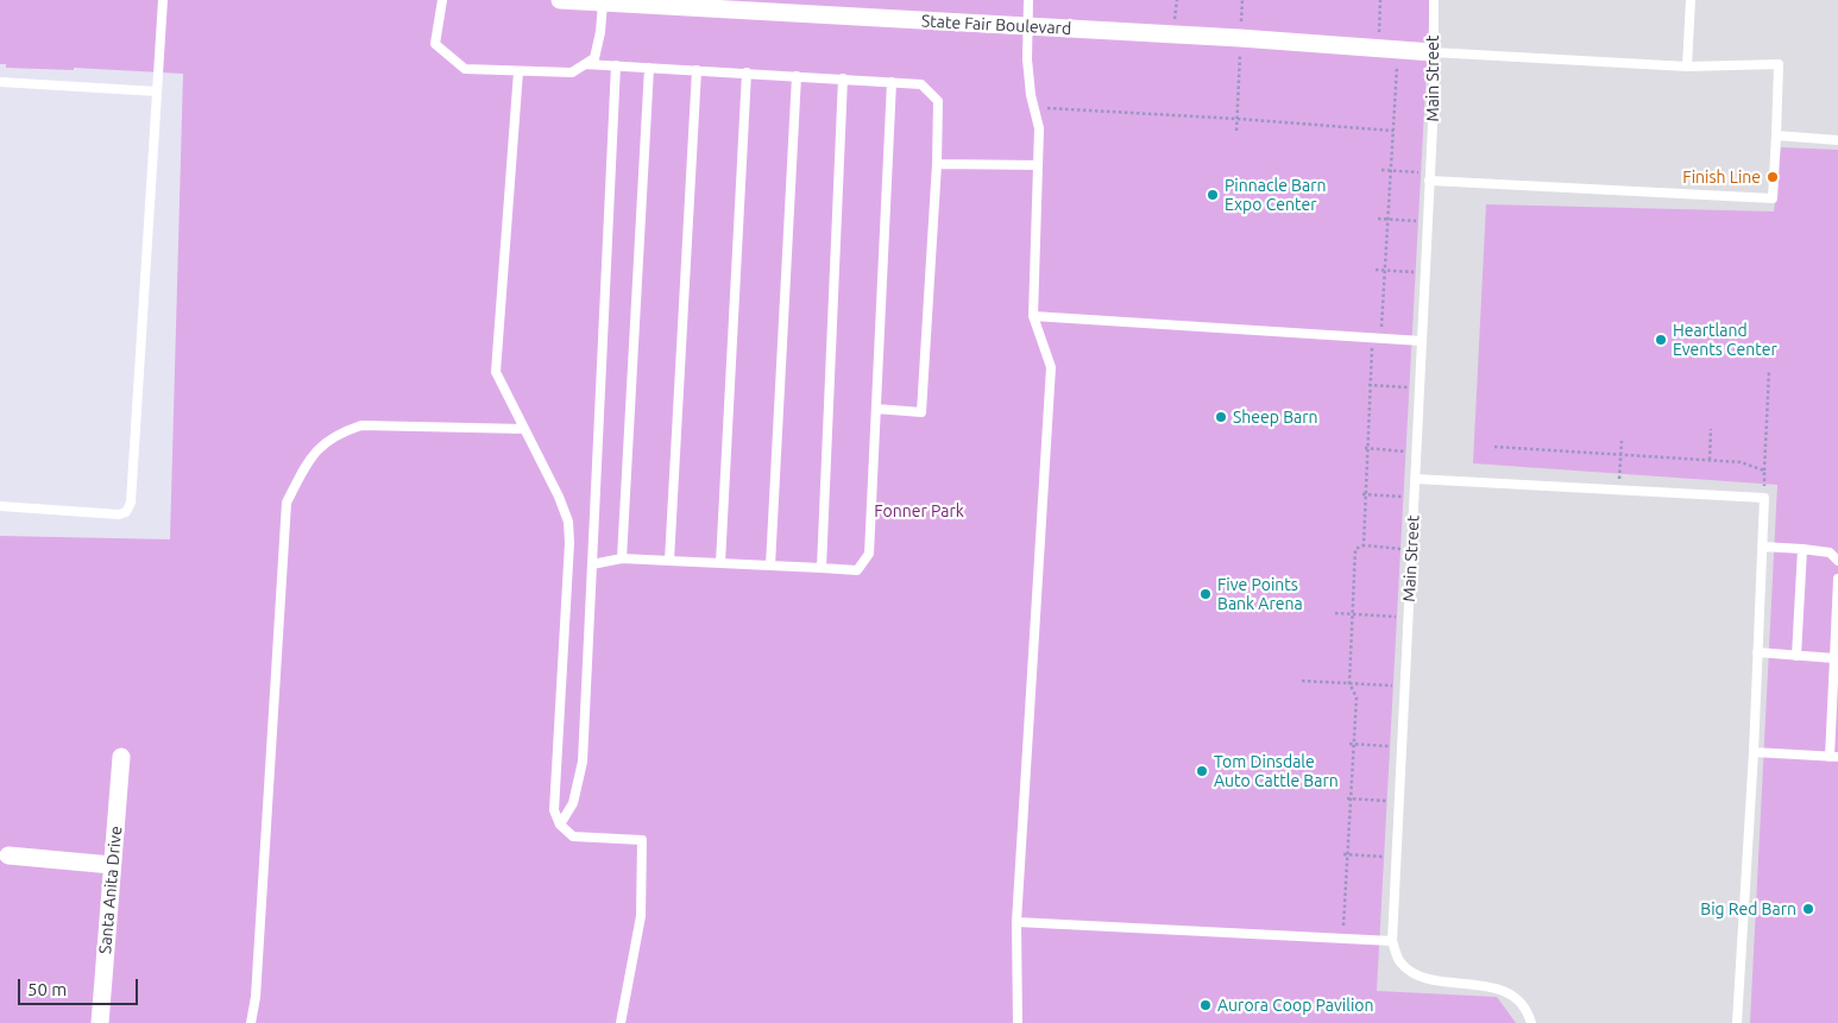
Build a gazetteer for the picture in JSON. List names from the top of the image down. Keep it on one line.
{"streets":{"street":["State Fair Boulevard","Santa Anita Drive"],"lane":["Main Street"]},"crossings":[["State Fair Boulevard","Main Street"]],"parks":["Fonner Park"],"places":["Finish Line","Pinnacle Barn Expo Center","Heartland Events Center","Sheep Barn","Five Points Bank Arena","Tom Dinsdale Auto Cattle Barn","Big Red Barn","Aurora Coop Pavilion"],"scale_bar":"50 m"}
